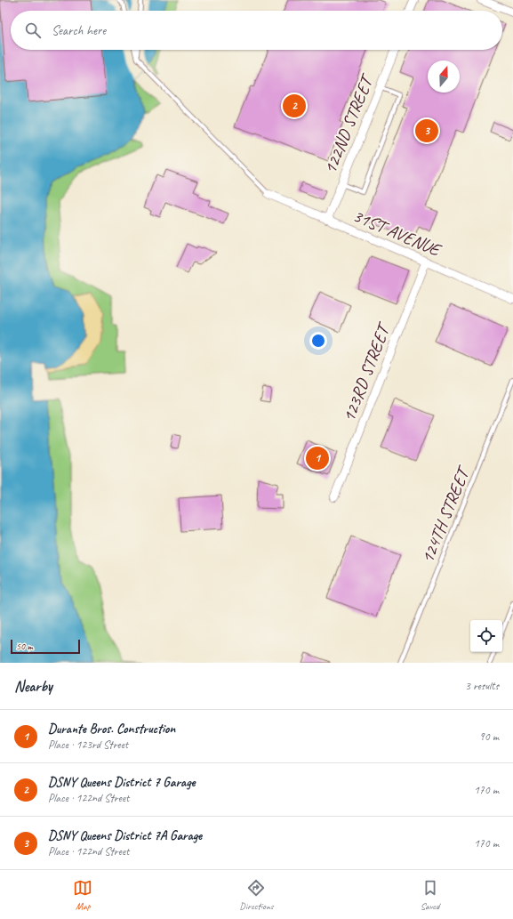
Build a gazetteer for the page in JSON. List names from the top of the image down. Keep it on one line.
{"streets":{"street":["122ND STREET","31ST AVENUE","123RD STREET"],"lane":["124TH STREET"]},"crossings":[["122ND STREET","31ST AVENUE"],["31ST AVENUE","123RD STREET"]],"scale_bar":"50 m","north":"top","page":{"search":"Search here","pins":["2","3","1"],"scale":"50 m","heading":["Nearby","3 results"],"list":[{"mark":"1","name":"Durante Bros. Construction","note":"Place · 123rd Street","value":"90 m"},{"mark":"2","name":"DSNY Queens District 7 Garage","note":"Place · 122nd Street","value":"170 m"},{"mark":"3","name":"DSNY Queens District 7A Garage","note":"Place · 122nd Street","value":"170 m"}],"nav":["Map","Directions","Saved"]}}
